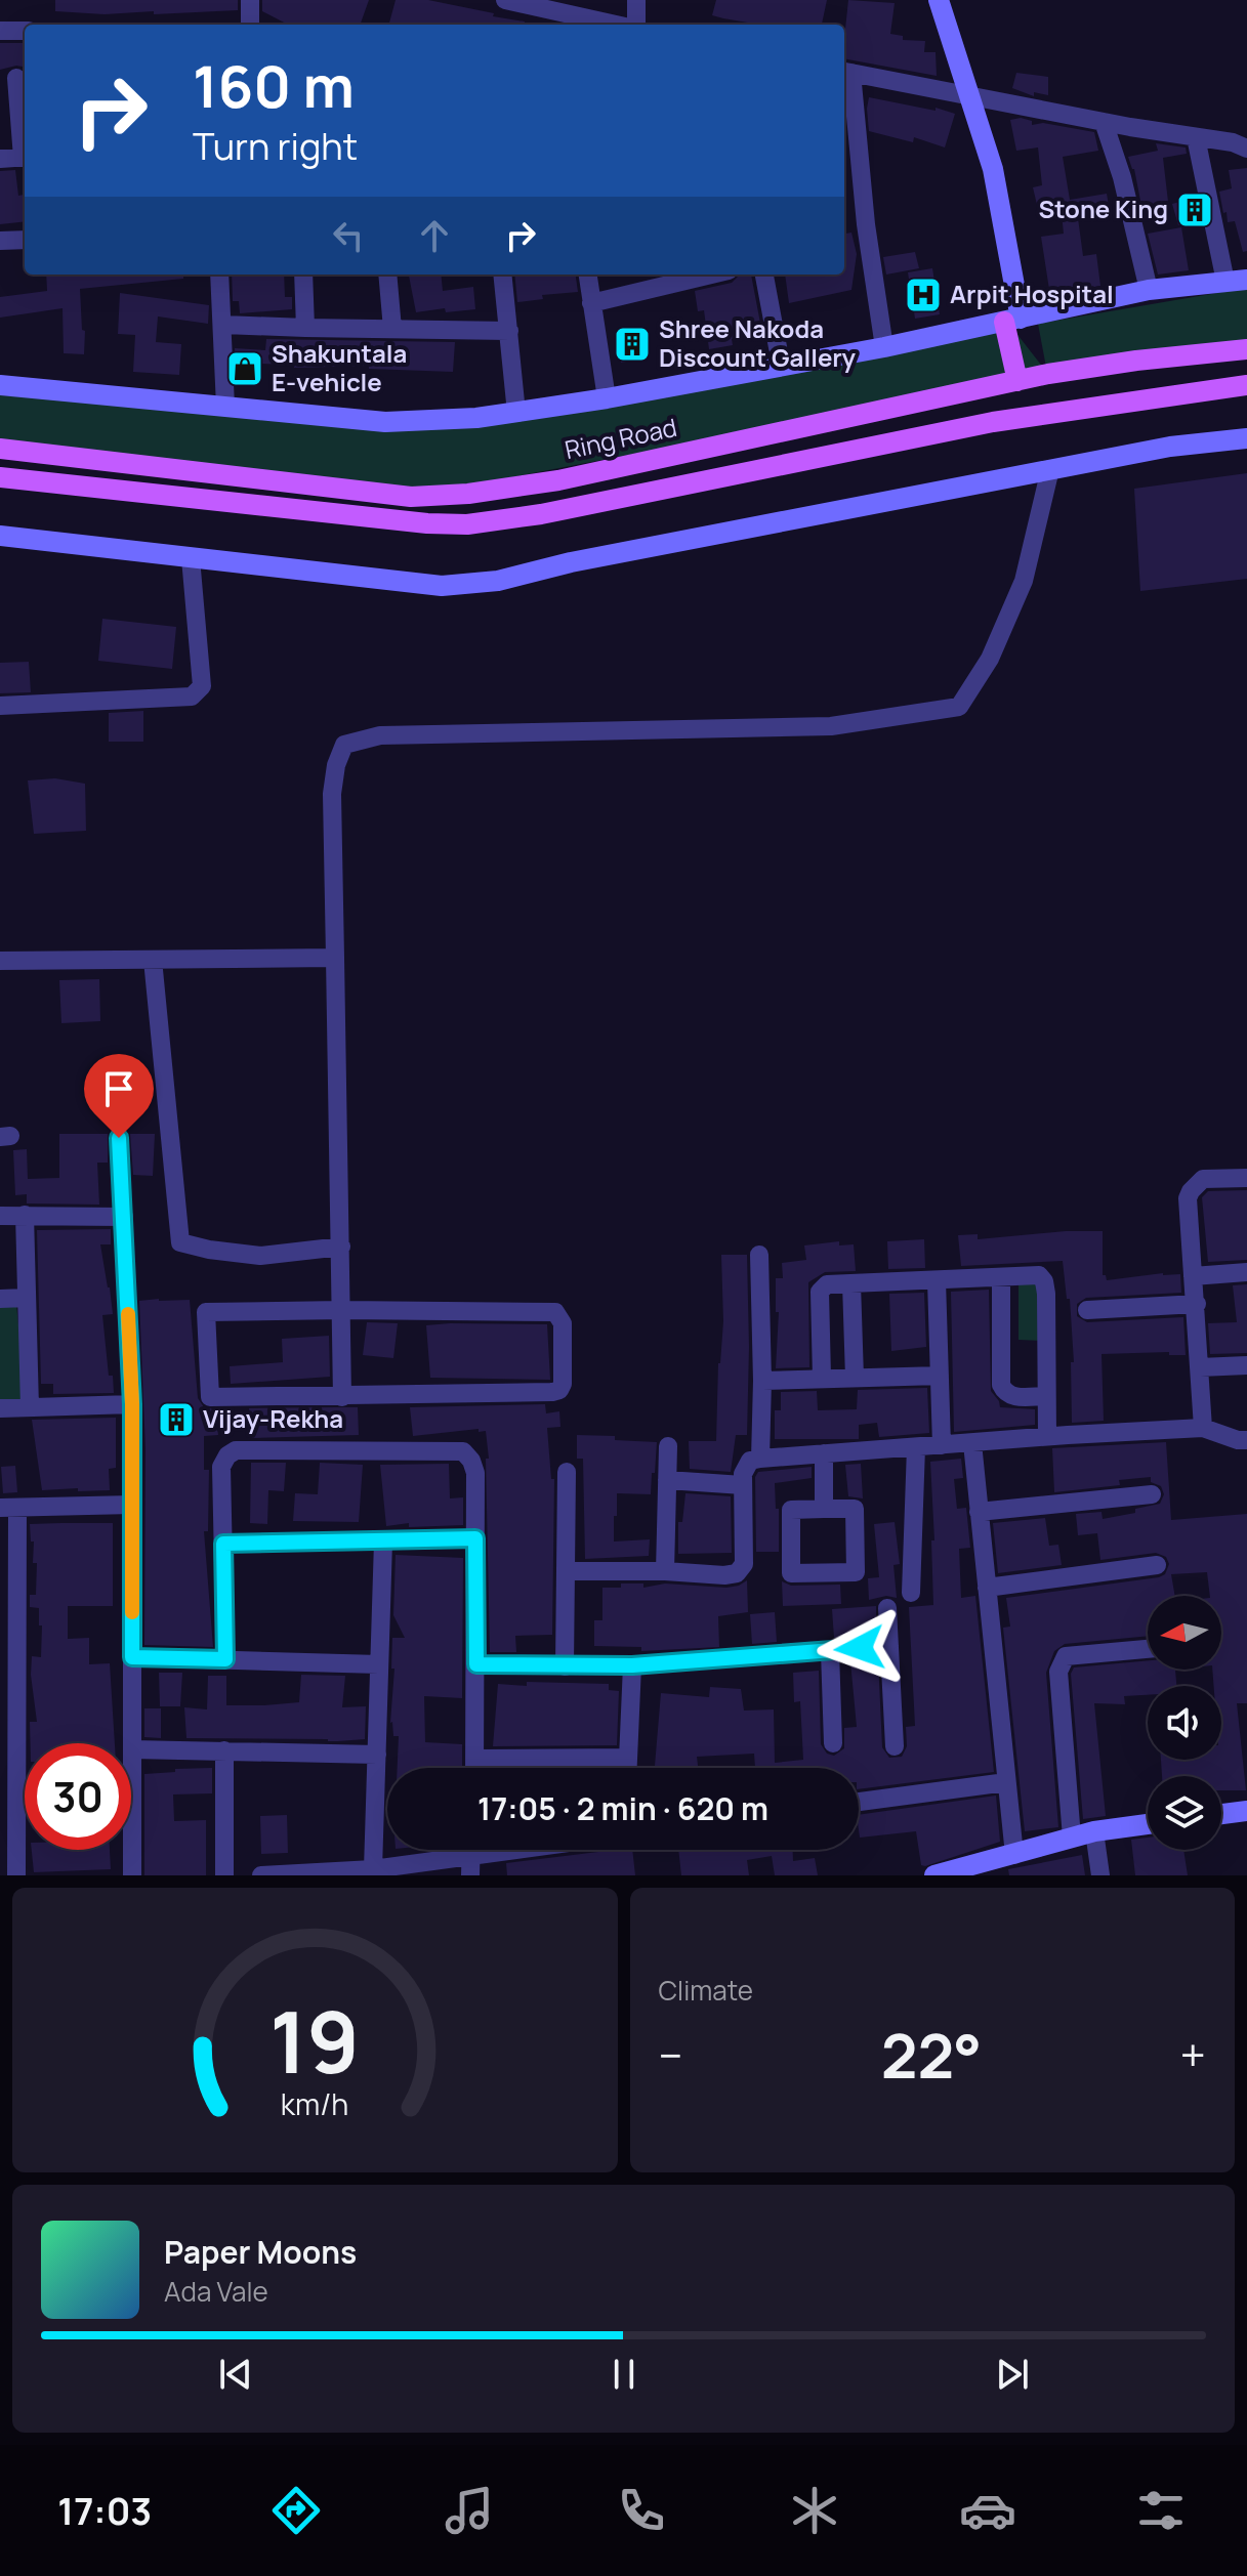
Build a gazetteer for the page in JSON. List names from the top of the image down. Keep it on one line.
{"streets":{"main road":["Ring Road"]},"places":{"building":["Stone King","Shree Nakoda Discount Gallery","Vijay-Rekha"],"hospital":["Arpit Hospital"],"shop":["Shakuntala E-vehicle"]},"north":"left","page":{"turn":["160 m","Turn right"],"limit":"30","trip":"17:05 · 2 min · 620 m","tile":"Climate","heat":["−","22°","+"],"song":["Paper Moons","Ada Vale"],"tabs":"17:03","gauge":["19","km/h"]}}
